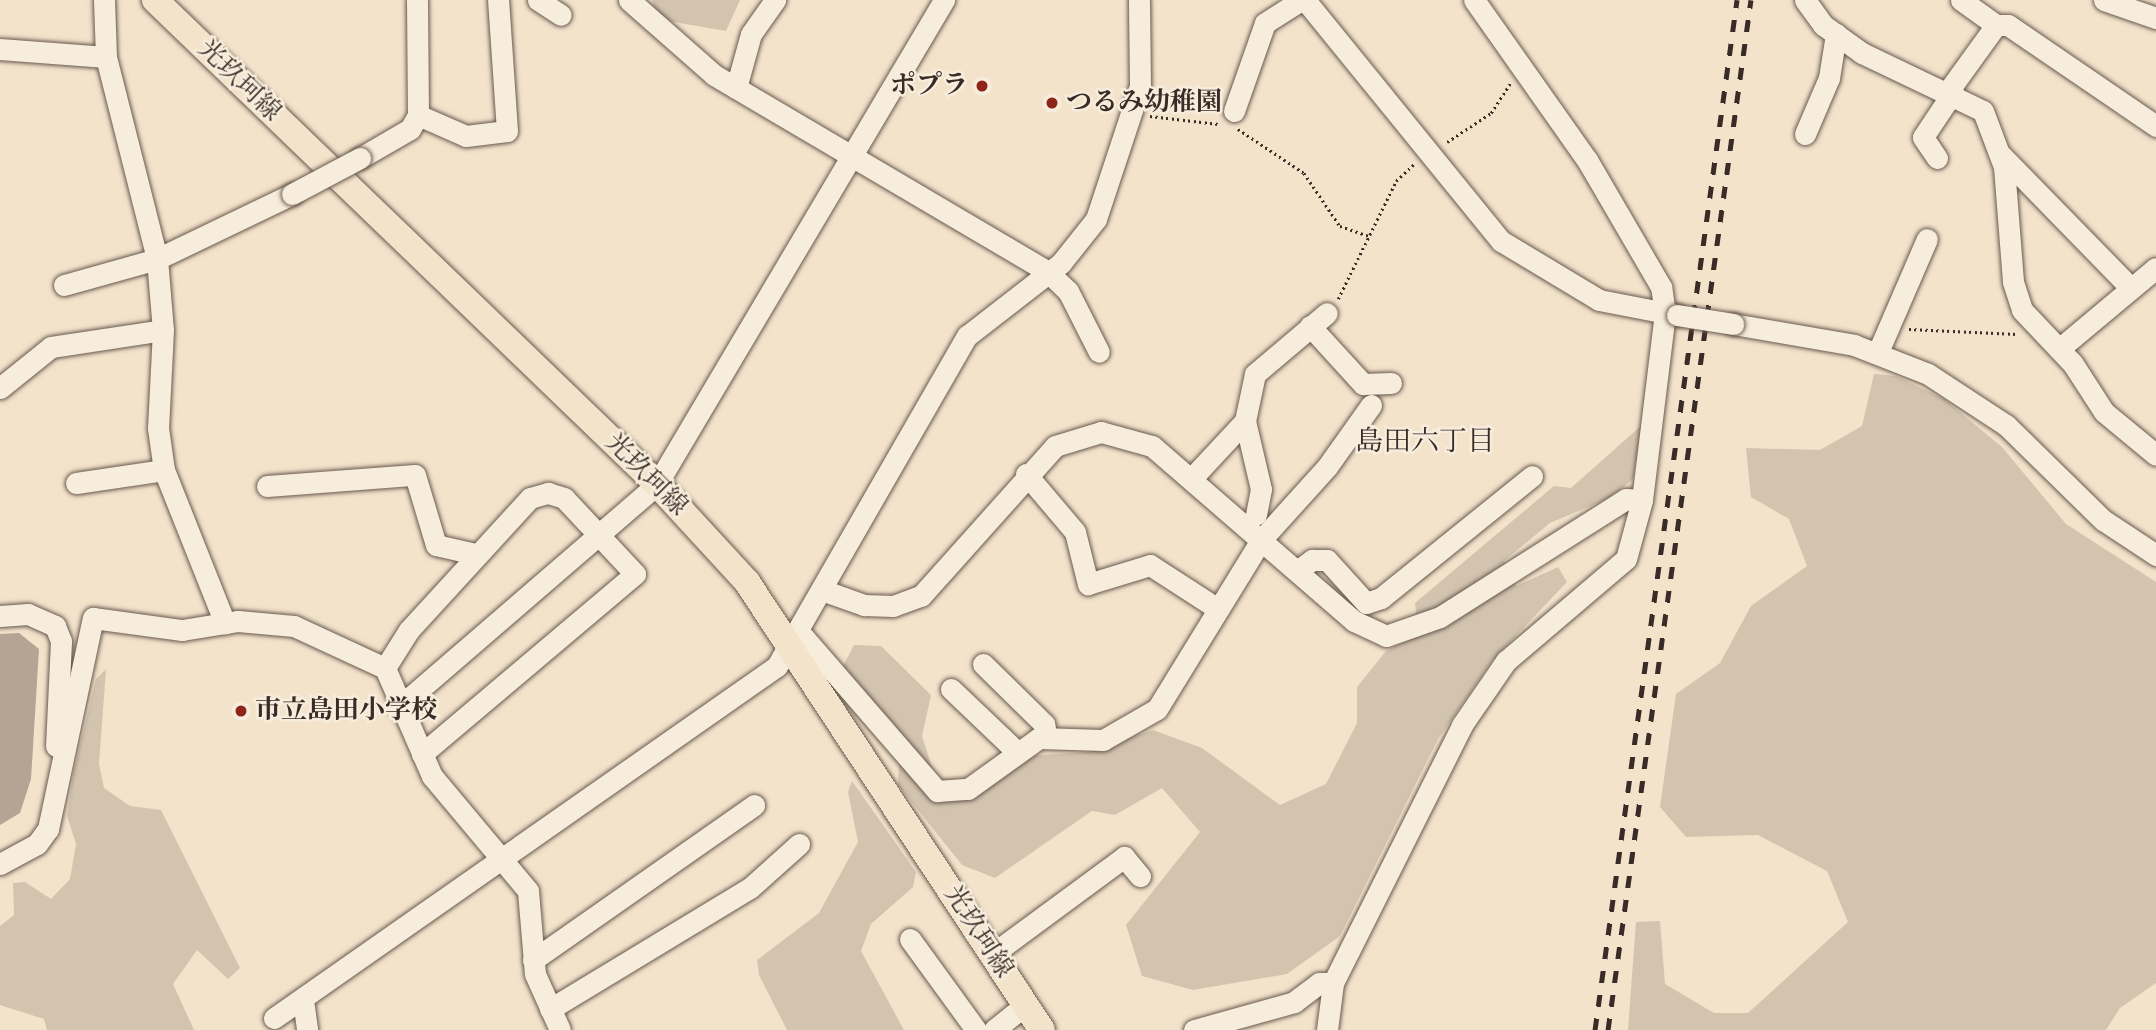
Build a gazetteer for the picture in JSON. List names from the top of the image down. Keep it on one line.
{"streets":{"main road":["光玖珂線"]},"districts":["島田六丁目"],"places":["ポプラ","つるみ幼稚園","市立島田小学校"]}
